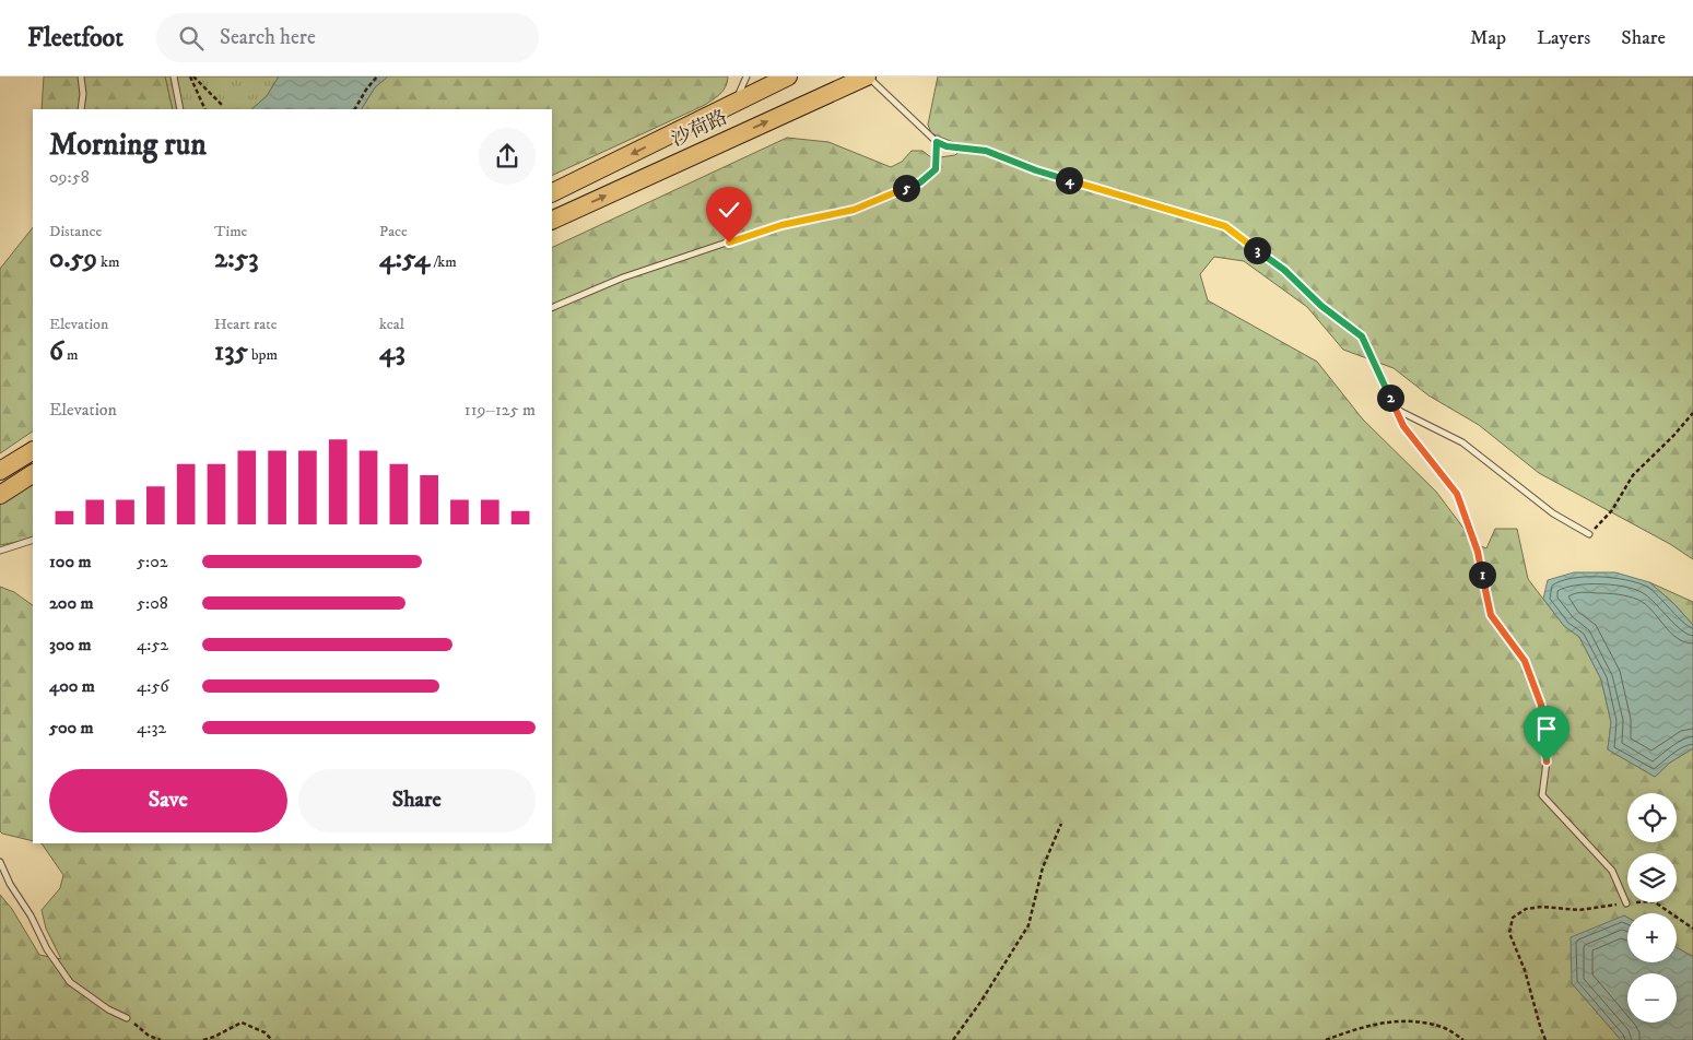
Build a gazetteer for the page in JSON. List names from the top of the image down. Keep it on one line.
{"streets":{"main road":["沙荷路"]},"page":{"header":"Fleetfoot","search":"Search here","nav":["Map","Layers","Share"],"heading":["Morning run","09:58"],"pins":["4","5","3","2","1"],"stats":[["Distance","0.59 km"],["Time","2:53"],["Pace","4:54 /km"],["Elevation","6 m"],["Heart rate","135 bpm"],["kcal","43"]],"chart":["Elevation","119–125 m"],"list":[{"name":"100 m","note":"5:02"},{"name":"200 m","note":"5:08"},{"name":"300 m","note":"4:52"},{"name":"400 m","note":"4:56"},{"name":"500 m","note":"4:32"}],"buttons":["Save","Share"],"map_buttons":["+","−"]}}
